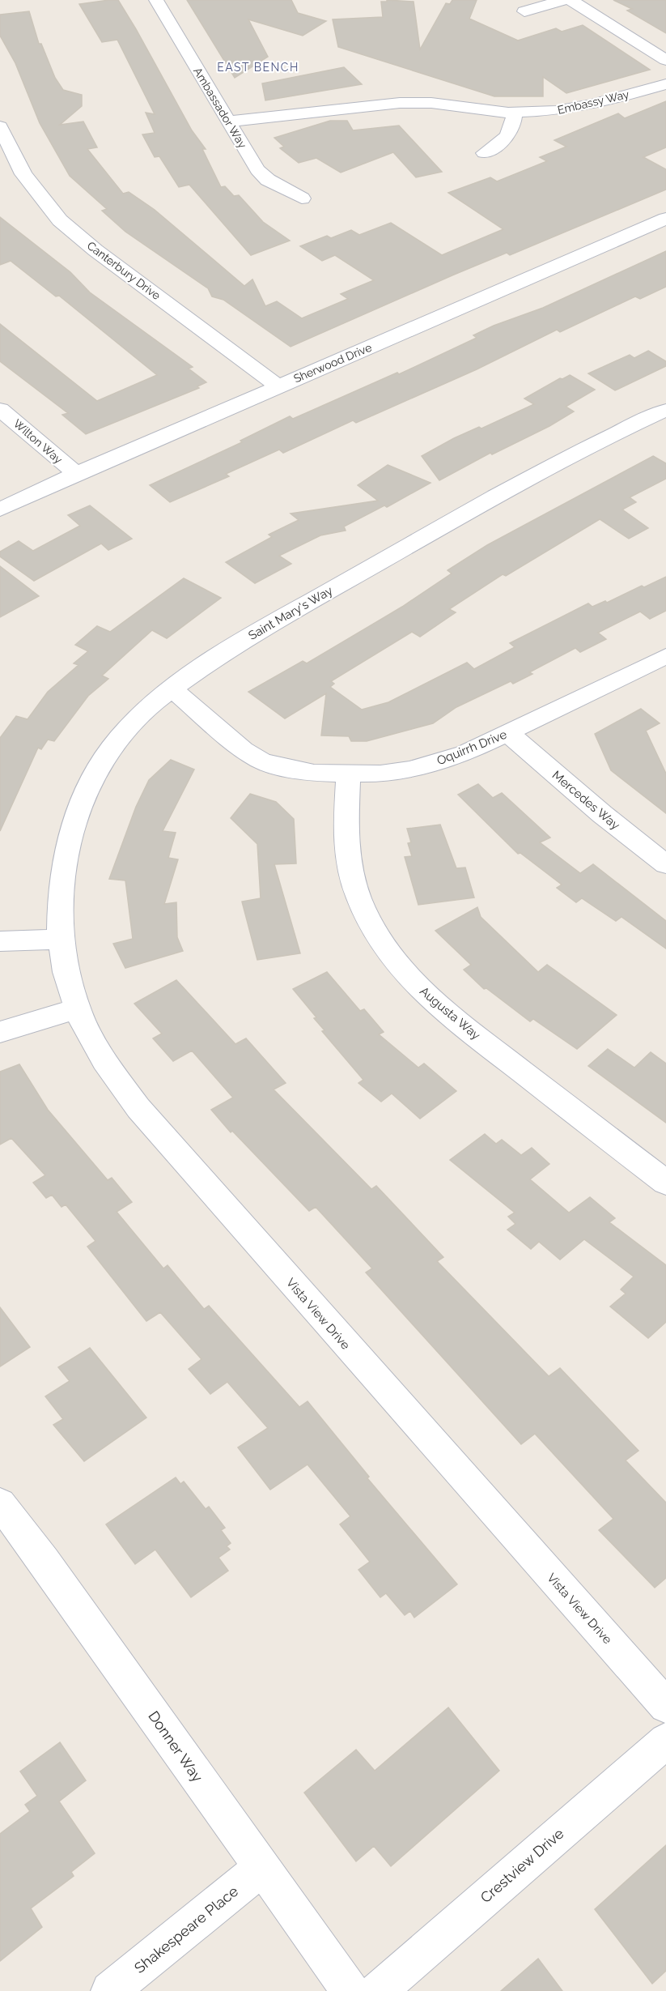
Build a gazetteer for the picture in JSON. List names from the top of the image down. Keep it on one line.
{"streets":{"street":["Embassy Way","Ambassador Way","Canterbury Drive","Sherwood Drive","Wilton Way","Saint Mary's Way","Oquirrh Drive","Mercedes Way","Augusta Way","Vista View Drive","Donner Way","Crestview Drive","Shakespeare Place"]},"crossings":[["Embassy Way","Ambassador Way"],["Canterbury Drive","Sherwood Drive"],["Sherwood Drive","Wilton Way"],["Saint Mary's Way","Oquirrh Drive"],["Saint Mary's Way","Vista View Drive"],["Oquirrh Drive","Mercedes Way"],["Oquirrh Drive","Augusta Way"],["Donner Way","Shakespeare Place"]],"districts":["EAST BENCH"]}
